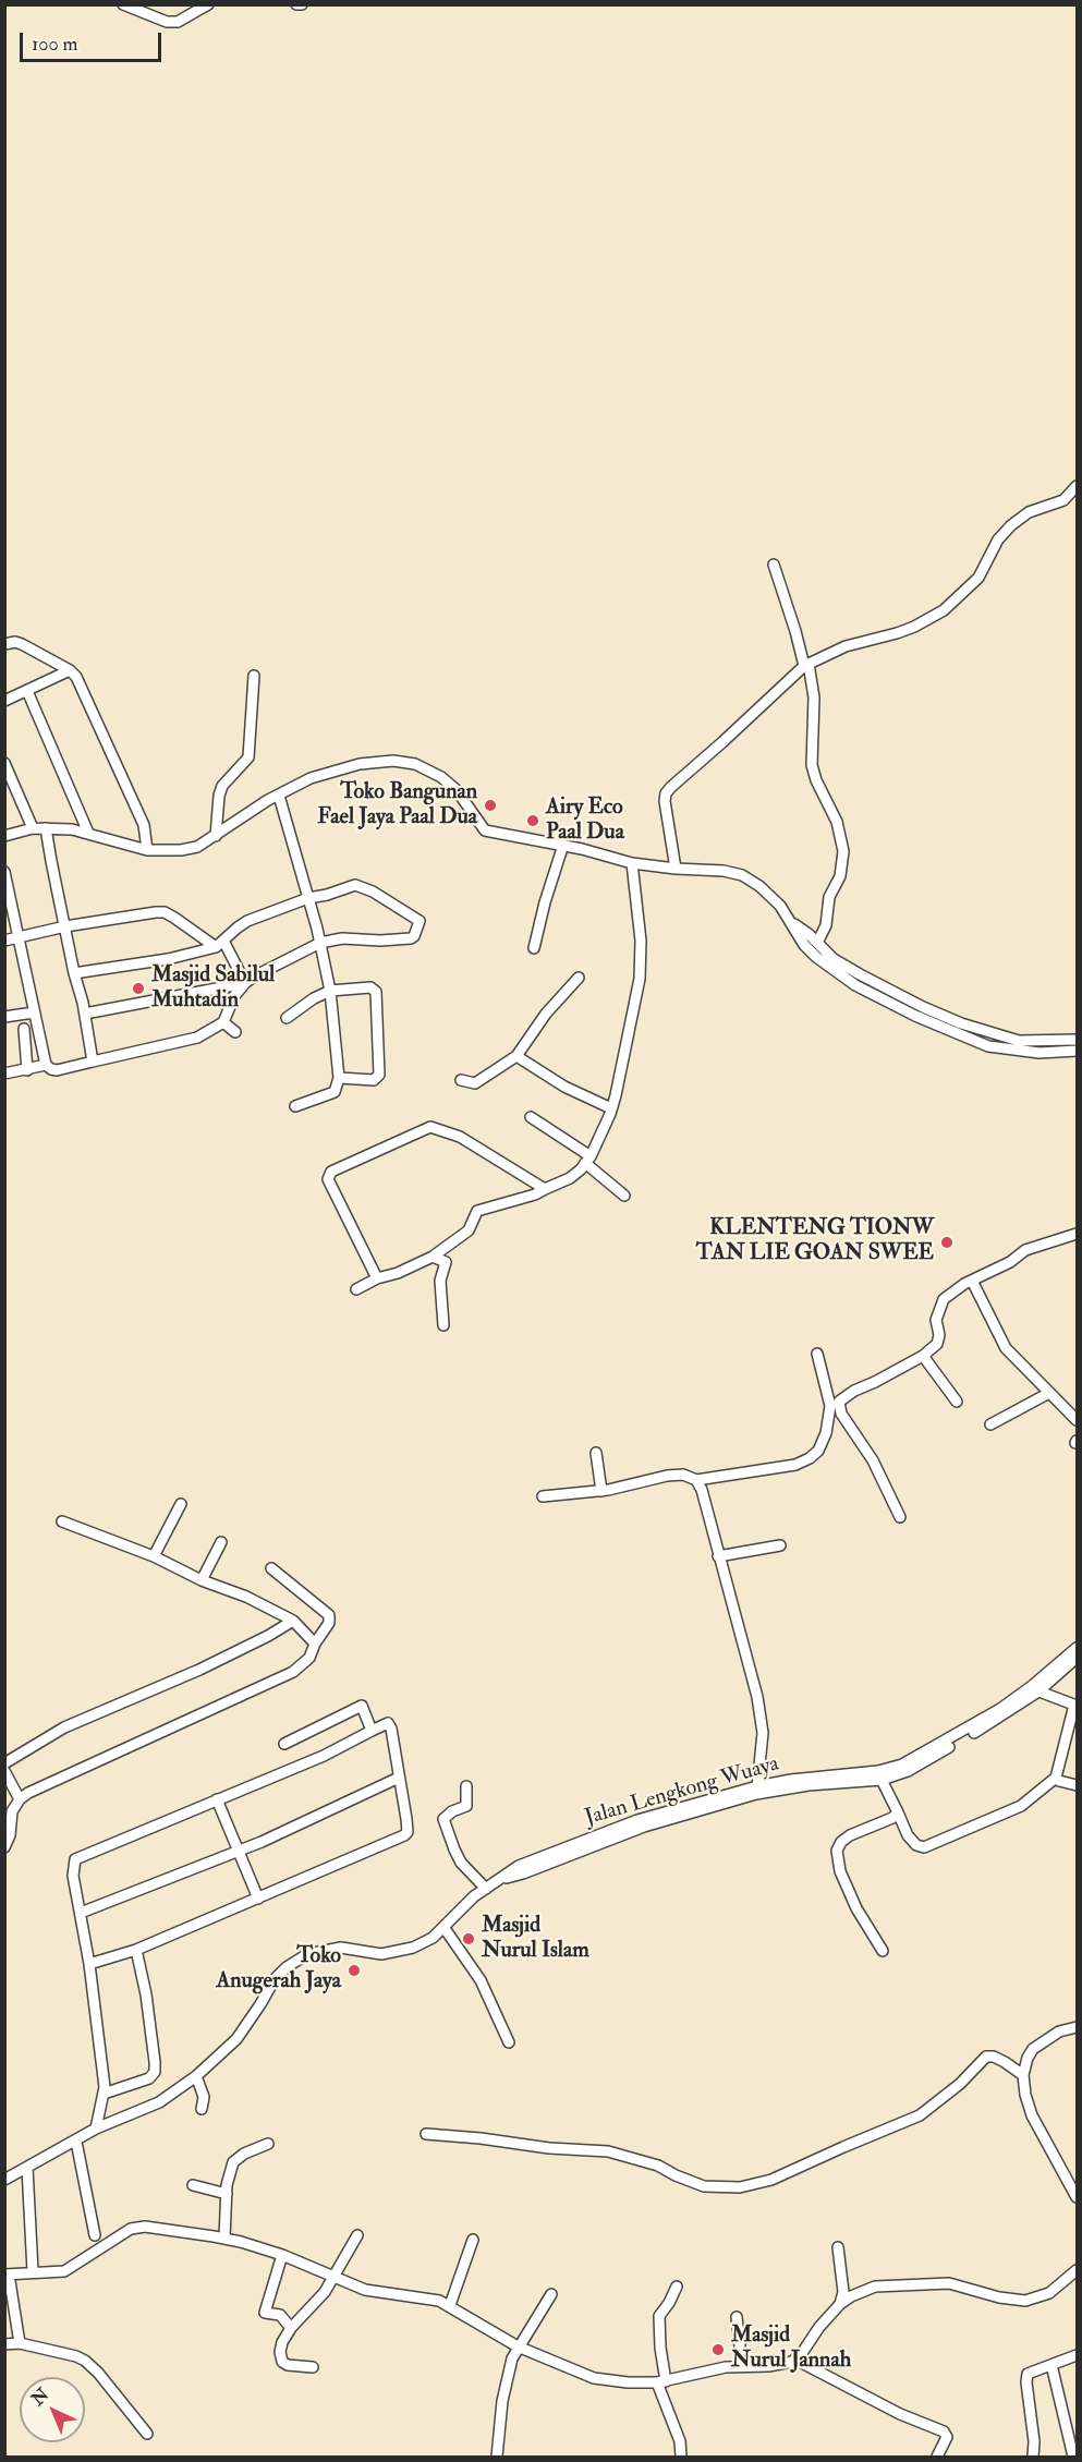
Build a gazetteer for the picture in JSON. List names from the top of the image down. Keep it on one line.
{"streets":{"street":["Jalan Lengkong Wuaya"]},"places":["Toko Bangunan Fael Jaya Paal Dua","Airy Eco Paal Dua","Masjid Sabilul Muhtadin","KLENTENG TIONW TAN LIE GOAN SWEE","Masjid Nurul Islam","Toko Anugerah Jaya","Masjid Nurul Jannah"],"scale_bar":"100 m","north":"top left"}
